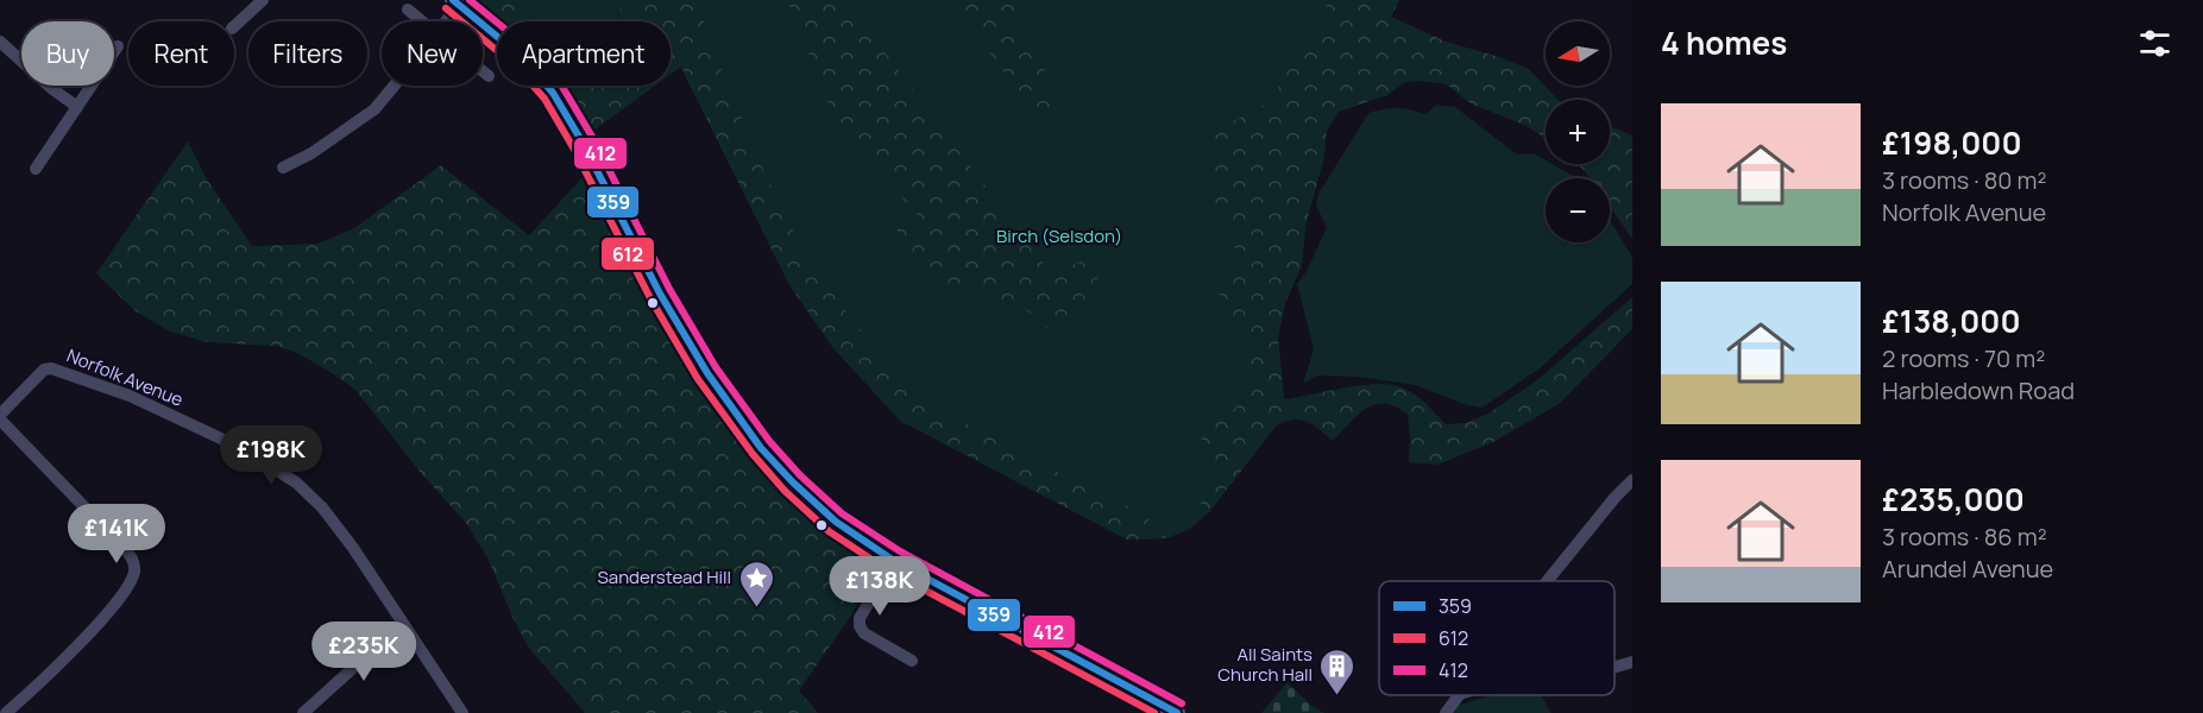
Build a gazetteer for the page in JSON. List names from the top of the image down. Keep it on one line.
{"streets":{"street":["Norfolk Avenue"]},"parks":["Birch (Selsdon)"],"places":{"place":["Sanderstead Hill"],"building":["All Saints Church Hall"]},"lines":["transit line 359","transit line 412","transit line 612"],"legend":["359","612","412"],"north":"left","page":{"heading":"4 homes","map_buttons":["+","−"],"chip":["Buy","Rent","Filters","New","Apartment"],"list":[{"name":"£198,000","note":"3 rooms · 80 m² · Norfolk Avenue"},{"name":"£138,000","note":"2 rooms · 70 m² · Harbledown Road"},{"name":"£235,000","note":"3 rooms · 86 m² · Arundel Avenue"}],"price":["£198K","£141K","£138K","£235K"]}}
